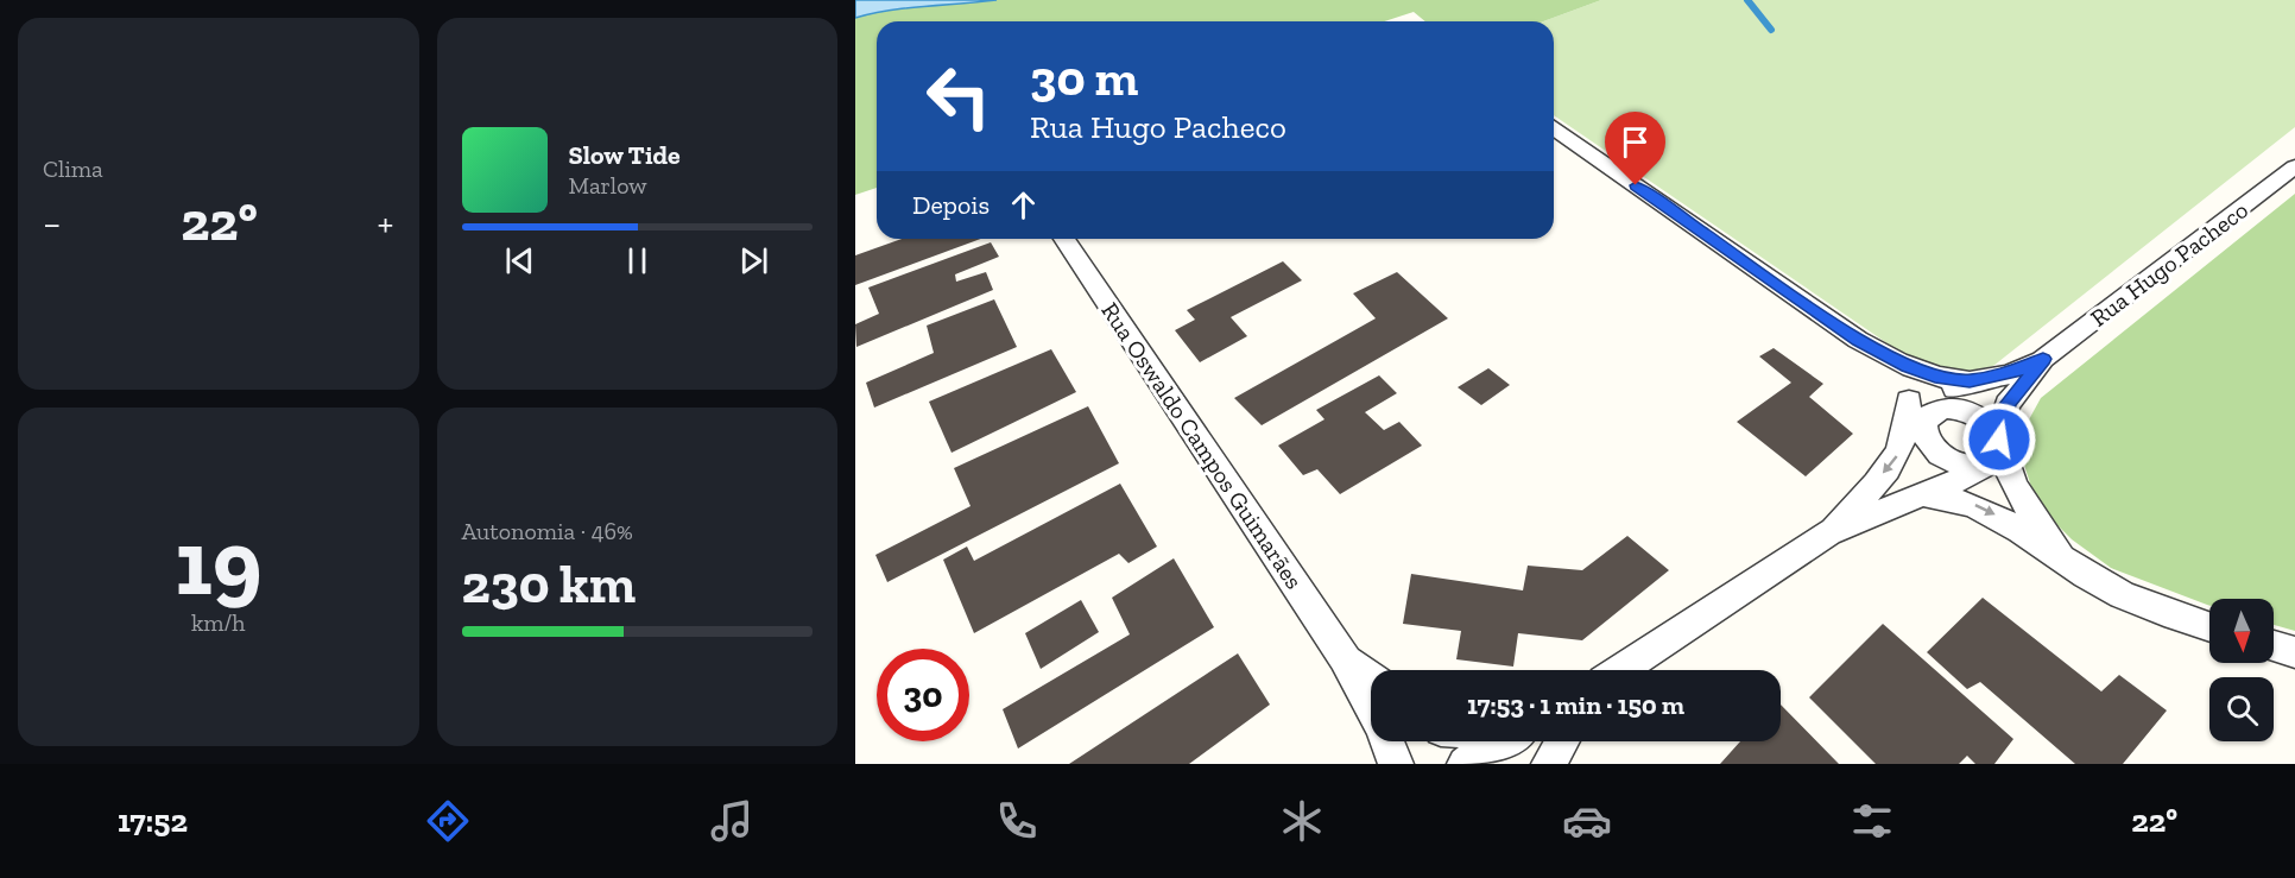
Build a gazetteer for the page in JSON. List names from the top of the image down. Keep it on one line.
{"streets":{"street":["Rua Hugo Pacheco","Rua Oswaldo Campos Guimarães"]},"north":"bottom","page":{"tile":["Clima",["19","km/h"],["Autonomia · 46%","230 km"]],"turn":["30 m","Rua Hugo Pacheco"],"song":["Slow Tide","Marlow"],"then":"Depois","heat":["−","22°","+"],"limit":"30","trip":"17:53 · 1 min · 150 m","tabs":["17:52","22°"]}}
